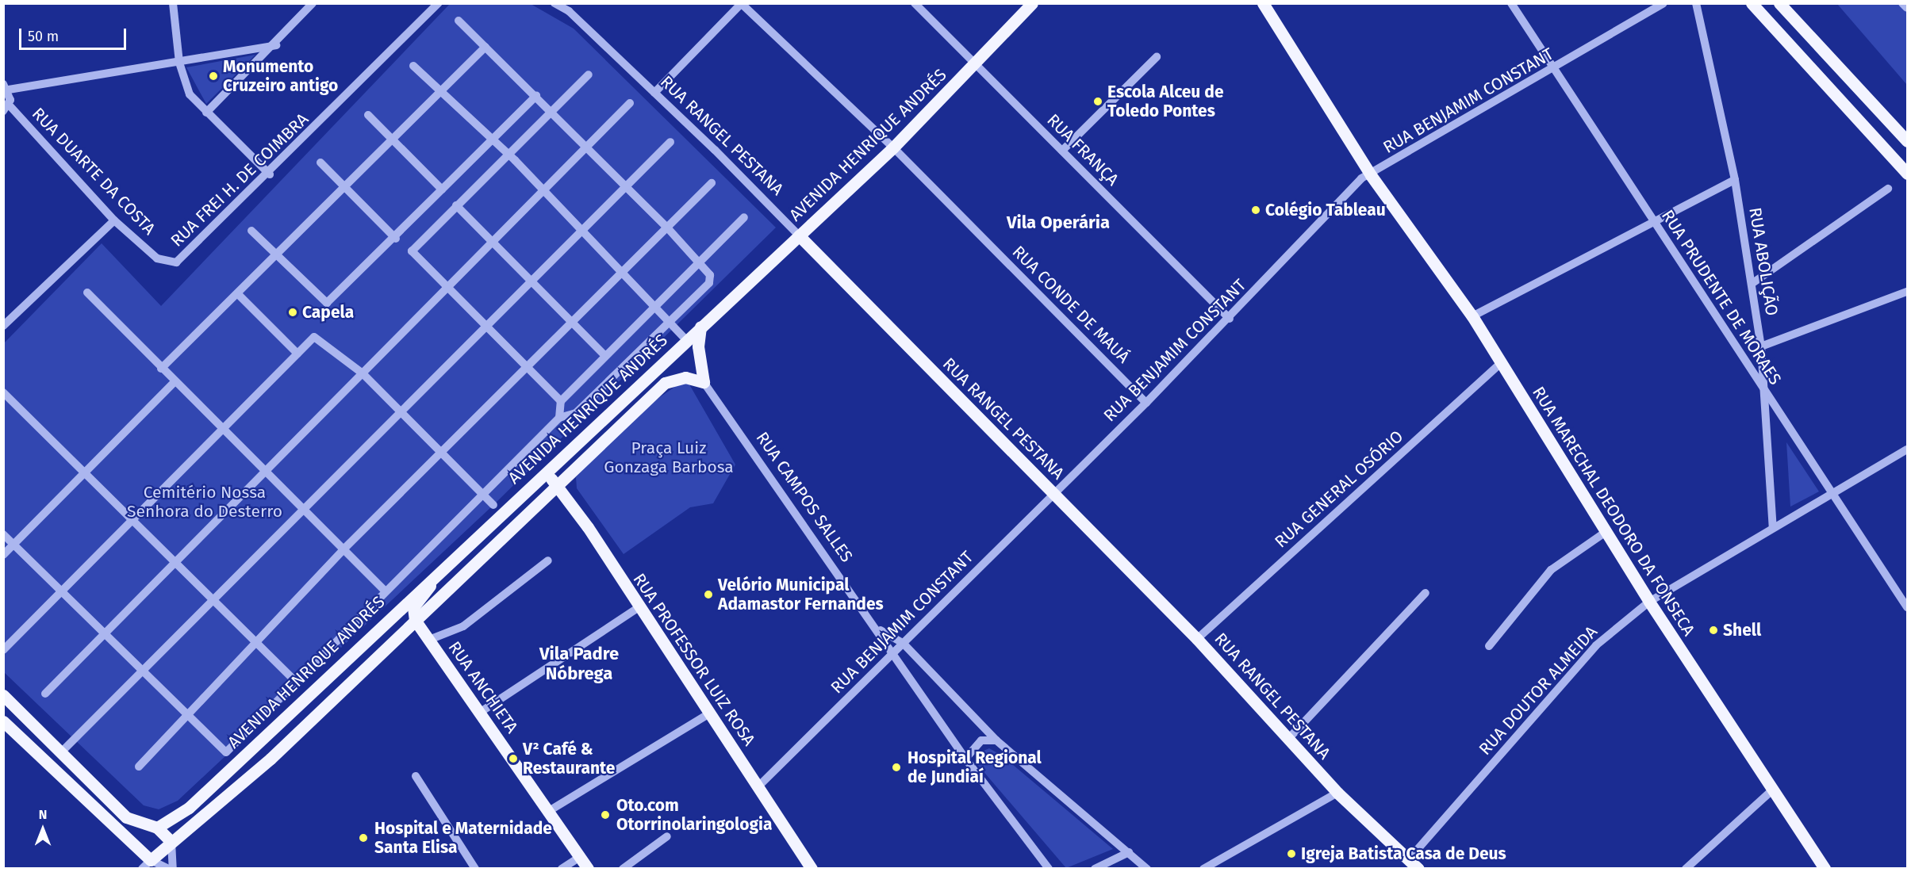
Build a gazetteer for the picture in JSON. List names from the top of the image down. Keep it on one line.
{"streets":{"main road":["RUA RANGEL PESTANA","AVENIDA HENRIQUE ANDRÉS","RUA MARECHAL DEODORO DA FONSECA","RUA PROFESSOR LUIZ ROSA","RUA ANCHIETA"],"street":["RUA BENJAMIM CONSTANT","RUA FRANÇA","RUA DUARTE DA COSTA","RUA FREI H. DE COIMBRA","RUA ABOLIÇÃO","RUA PRUDENTE DE MORAES","RUA CONDE DE MAUÁ","RUA GENERAL OSÓRIO","RUA CAMPOS SALLES","RUA DOUTOR ALMEIDA"]},"crossings":[["RUA BENJAMIM CONSTANT","RUA RANGEL PESTANA"],["RUA BENJAMIM CONSTANT","RUA FRANÇA"],["RUA BENJAMIM CONSTANT","RUA PRUDENTE DE MORAES"],["RUA BENJAMIM CONSTANT","RUA CONDE DE MAUÁ"],["RUA BENJAMIM CONSTANT","RUA CAMPOS SALLES"],["RUA BENJAMIM CONSTANT","RUA MARECHAL DEODORO DA FONSECA"],["RUA BENJAMIM CONSTANT","RUA PROFESSOR LUIZ ROSA"],["RUA RANGEL PESTANA","AVENIDA HENRIQUE ANDRÉS"],["RUA RANGEL PESTANA","RUA GENERAL OSÓRIO"],["RUA RANGEL PESTANA","RUA DOUTOR ALMEIDA"],["AVENIDA HENRIQUE ANDRÉS","RUA FRANÇA"],["AVENIDA HENRIQUE ANDRÉS","RUA CONDE DE MAUÁ"],["AVENIDA HENRIQUE ANDRÉS","RUA CAMPOS SALLES"],["AVENIDA HENRIQUE ANDRÉS","RUA PROFESSOR LUIZ ROSA"],["AVENIDA HENRIQUE ANDRÉS","RUA ANCHIETA"],["RUA DUARTE DA COSTA","RUA FREI H. DE COIMBRA"],["RUA ABOLIÇÃO","RUA PRUDENTE DE MORAES"],["RUA ABOLIÇÃO","RUA DOUTOR ALMEIDA"],["RUA PRUDENTE DE MORAES","RUA DOUTOR ALMEIDA"],["RUA GENERAL OSÓRIO","RUA MARECHAL DEODORO DA FONSECA"],["RUA MARECHAL DEODORO DA FONSECA","RUA DOUTOR ALMEIDA"]],"districts":["Vila Operária","Vila Padre Nóbrega"],"parks":["Praça Luiz Gonzaga Barbosa","Cemitério Nossa Senhora do Desterro"],"places":["Monumento Cruzeiro antigo","Escola Alceu de Toledo Pontes","Colégio Tableau","Capela","Velório Municipal Adamastor Fernandes","Shell","V² Café & Restaurante","Hospital Regional de Jundiaí","Oto.com Otorrinolaringologia","Hospital e Maternidade Santa Elisa","Igreja Batista Casa de Deus"],"scale_bar":"50 m","north":"top"}
